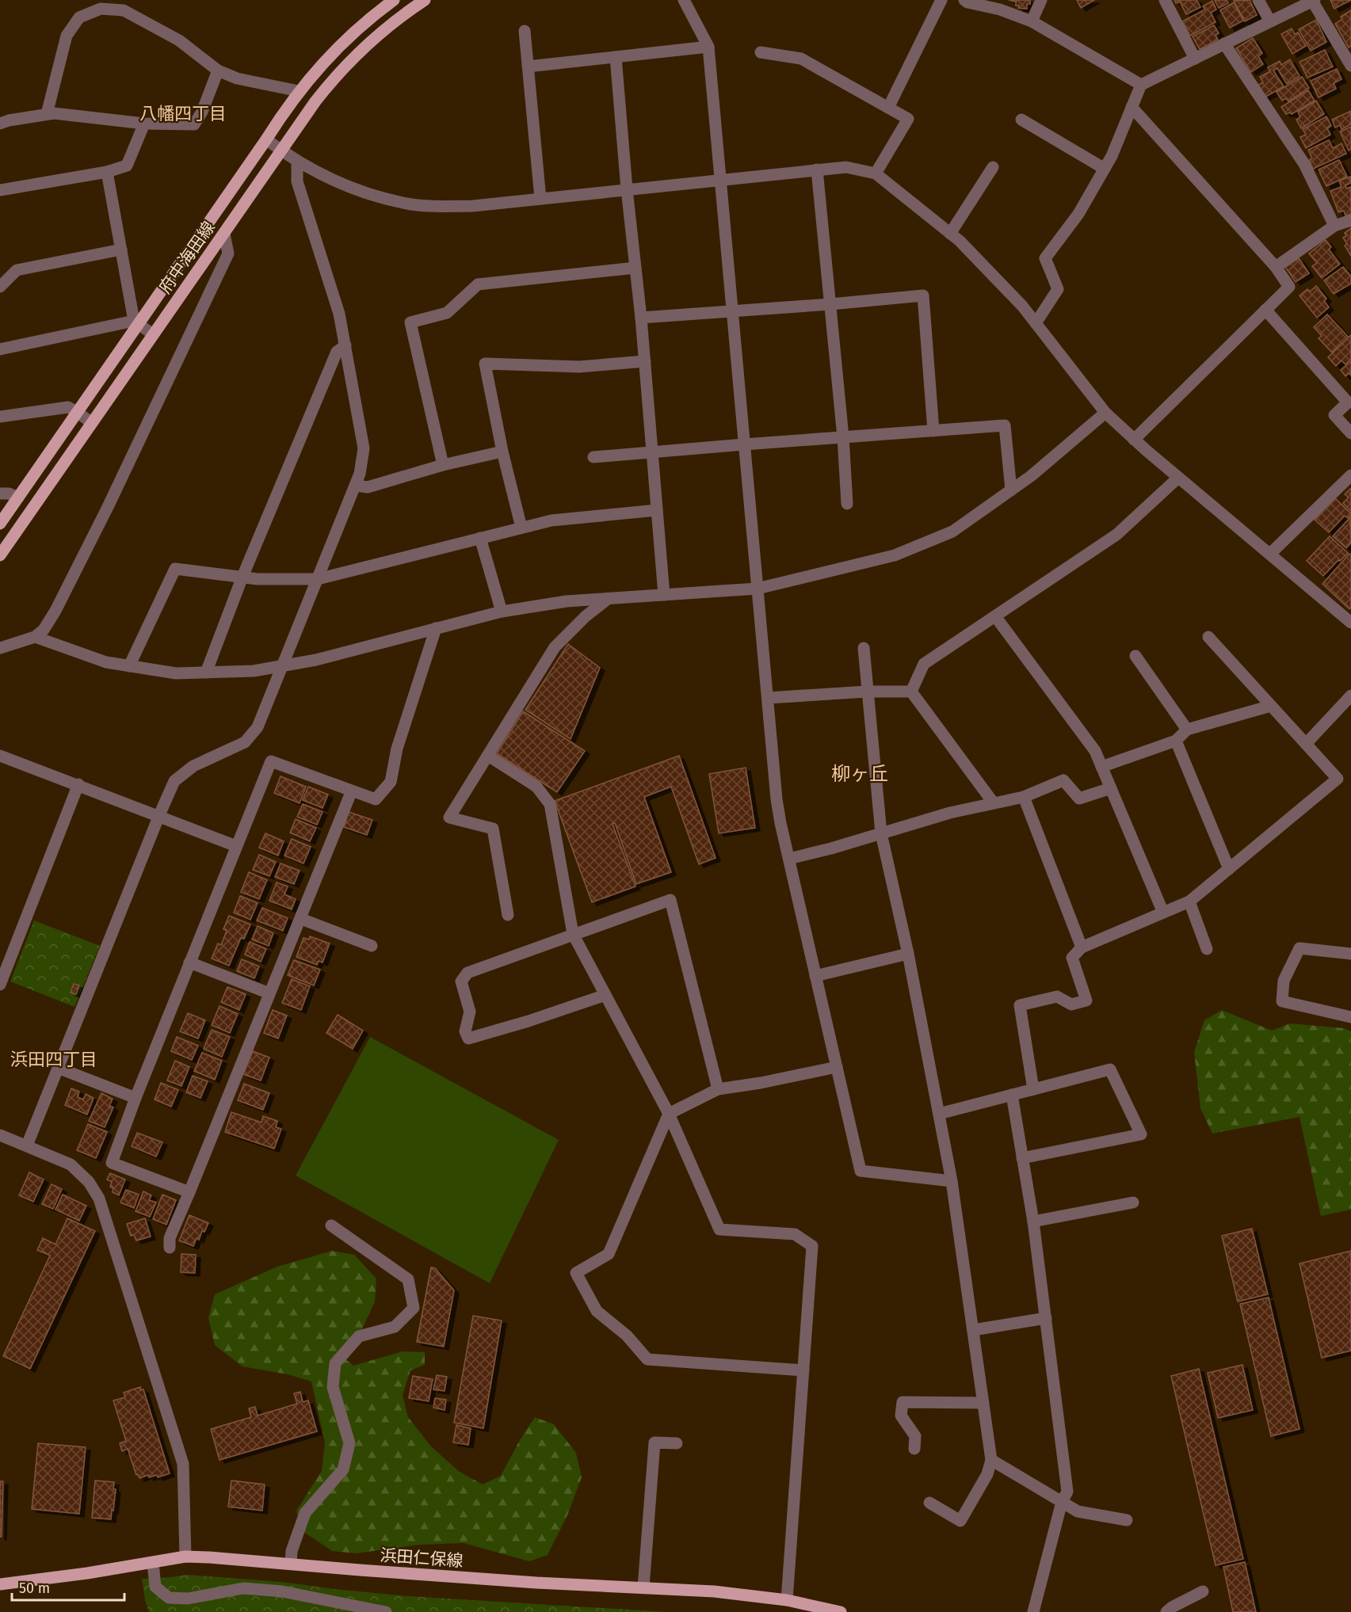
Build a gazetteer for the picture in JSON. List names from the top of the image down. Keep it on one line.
{"streets":{"main road":["府中海田線","浜田仁保線"]},"districts":["八幡四丁目","柳ヶ丘","浜田四丁目"],"scale_bar":"50 m"}
